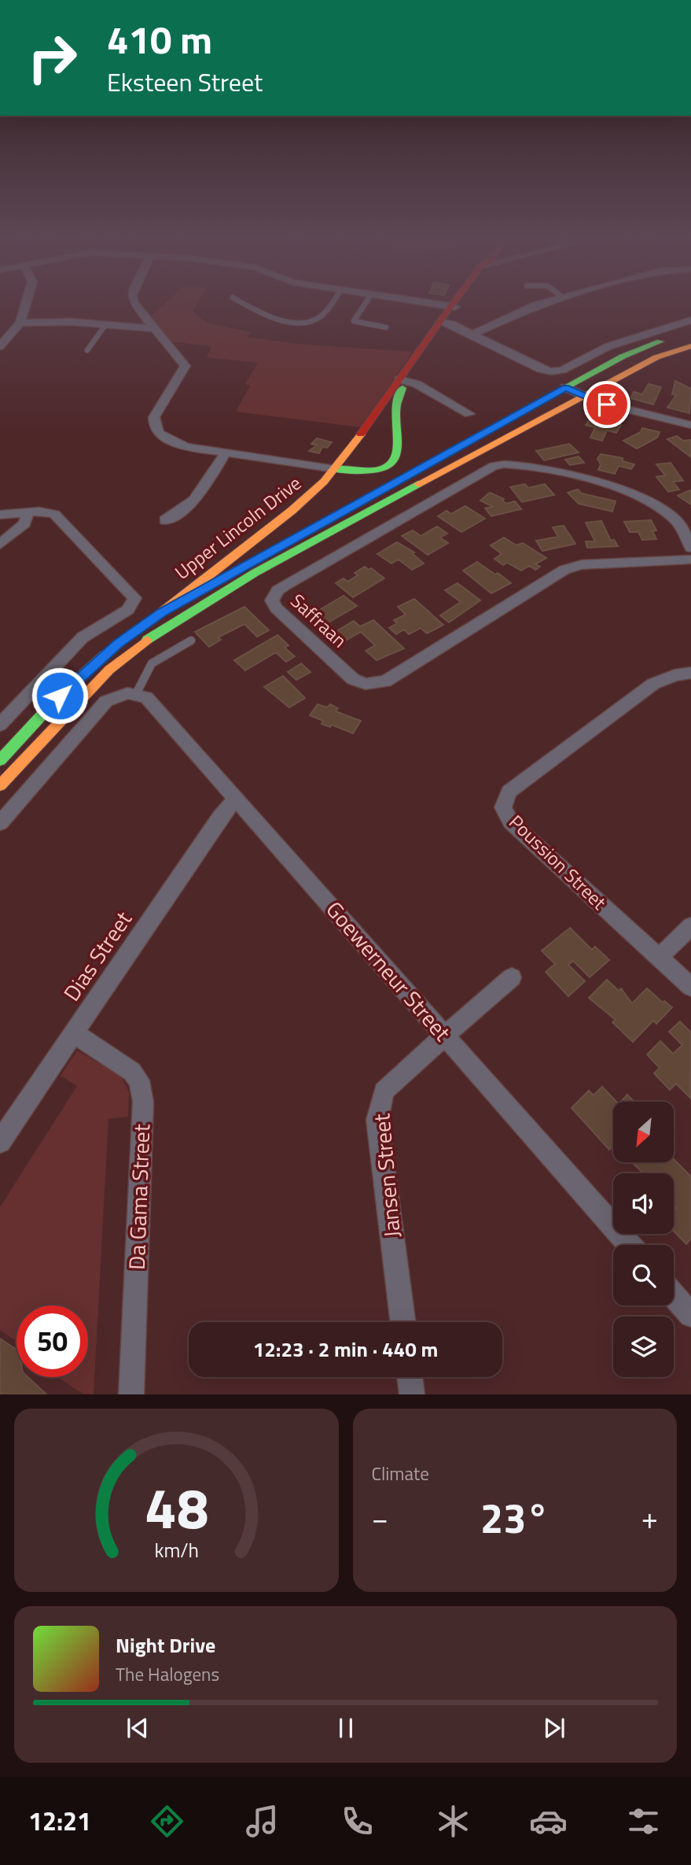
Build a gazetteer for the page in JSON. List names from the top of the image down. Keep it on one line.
{"streets":{"main road":["Upper Lincoln Drive"],"street":["Saffraan","Poussion Street","Dias Street","Goewerneur Street","Jansen Street","Da Gama Street"]},"crossings":[["Dias Street","Goewerneur Street"],["Dias Street","Da Gama Street"],["Goewerneur Street","Jansen Street"]],"north":"bottom left","page":{"turn":["410 m","Eksteen Street"],"limit":"50","trip":"12:23 · 2 min · 440 m","tile":"Climate","heat":["−","23°","+"],"song":["Night Drive","The Halogens"],"tabs":"12:21","gauge":["48","km/h"]}}
